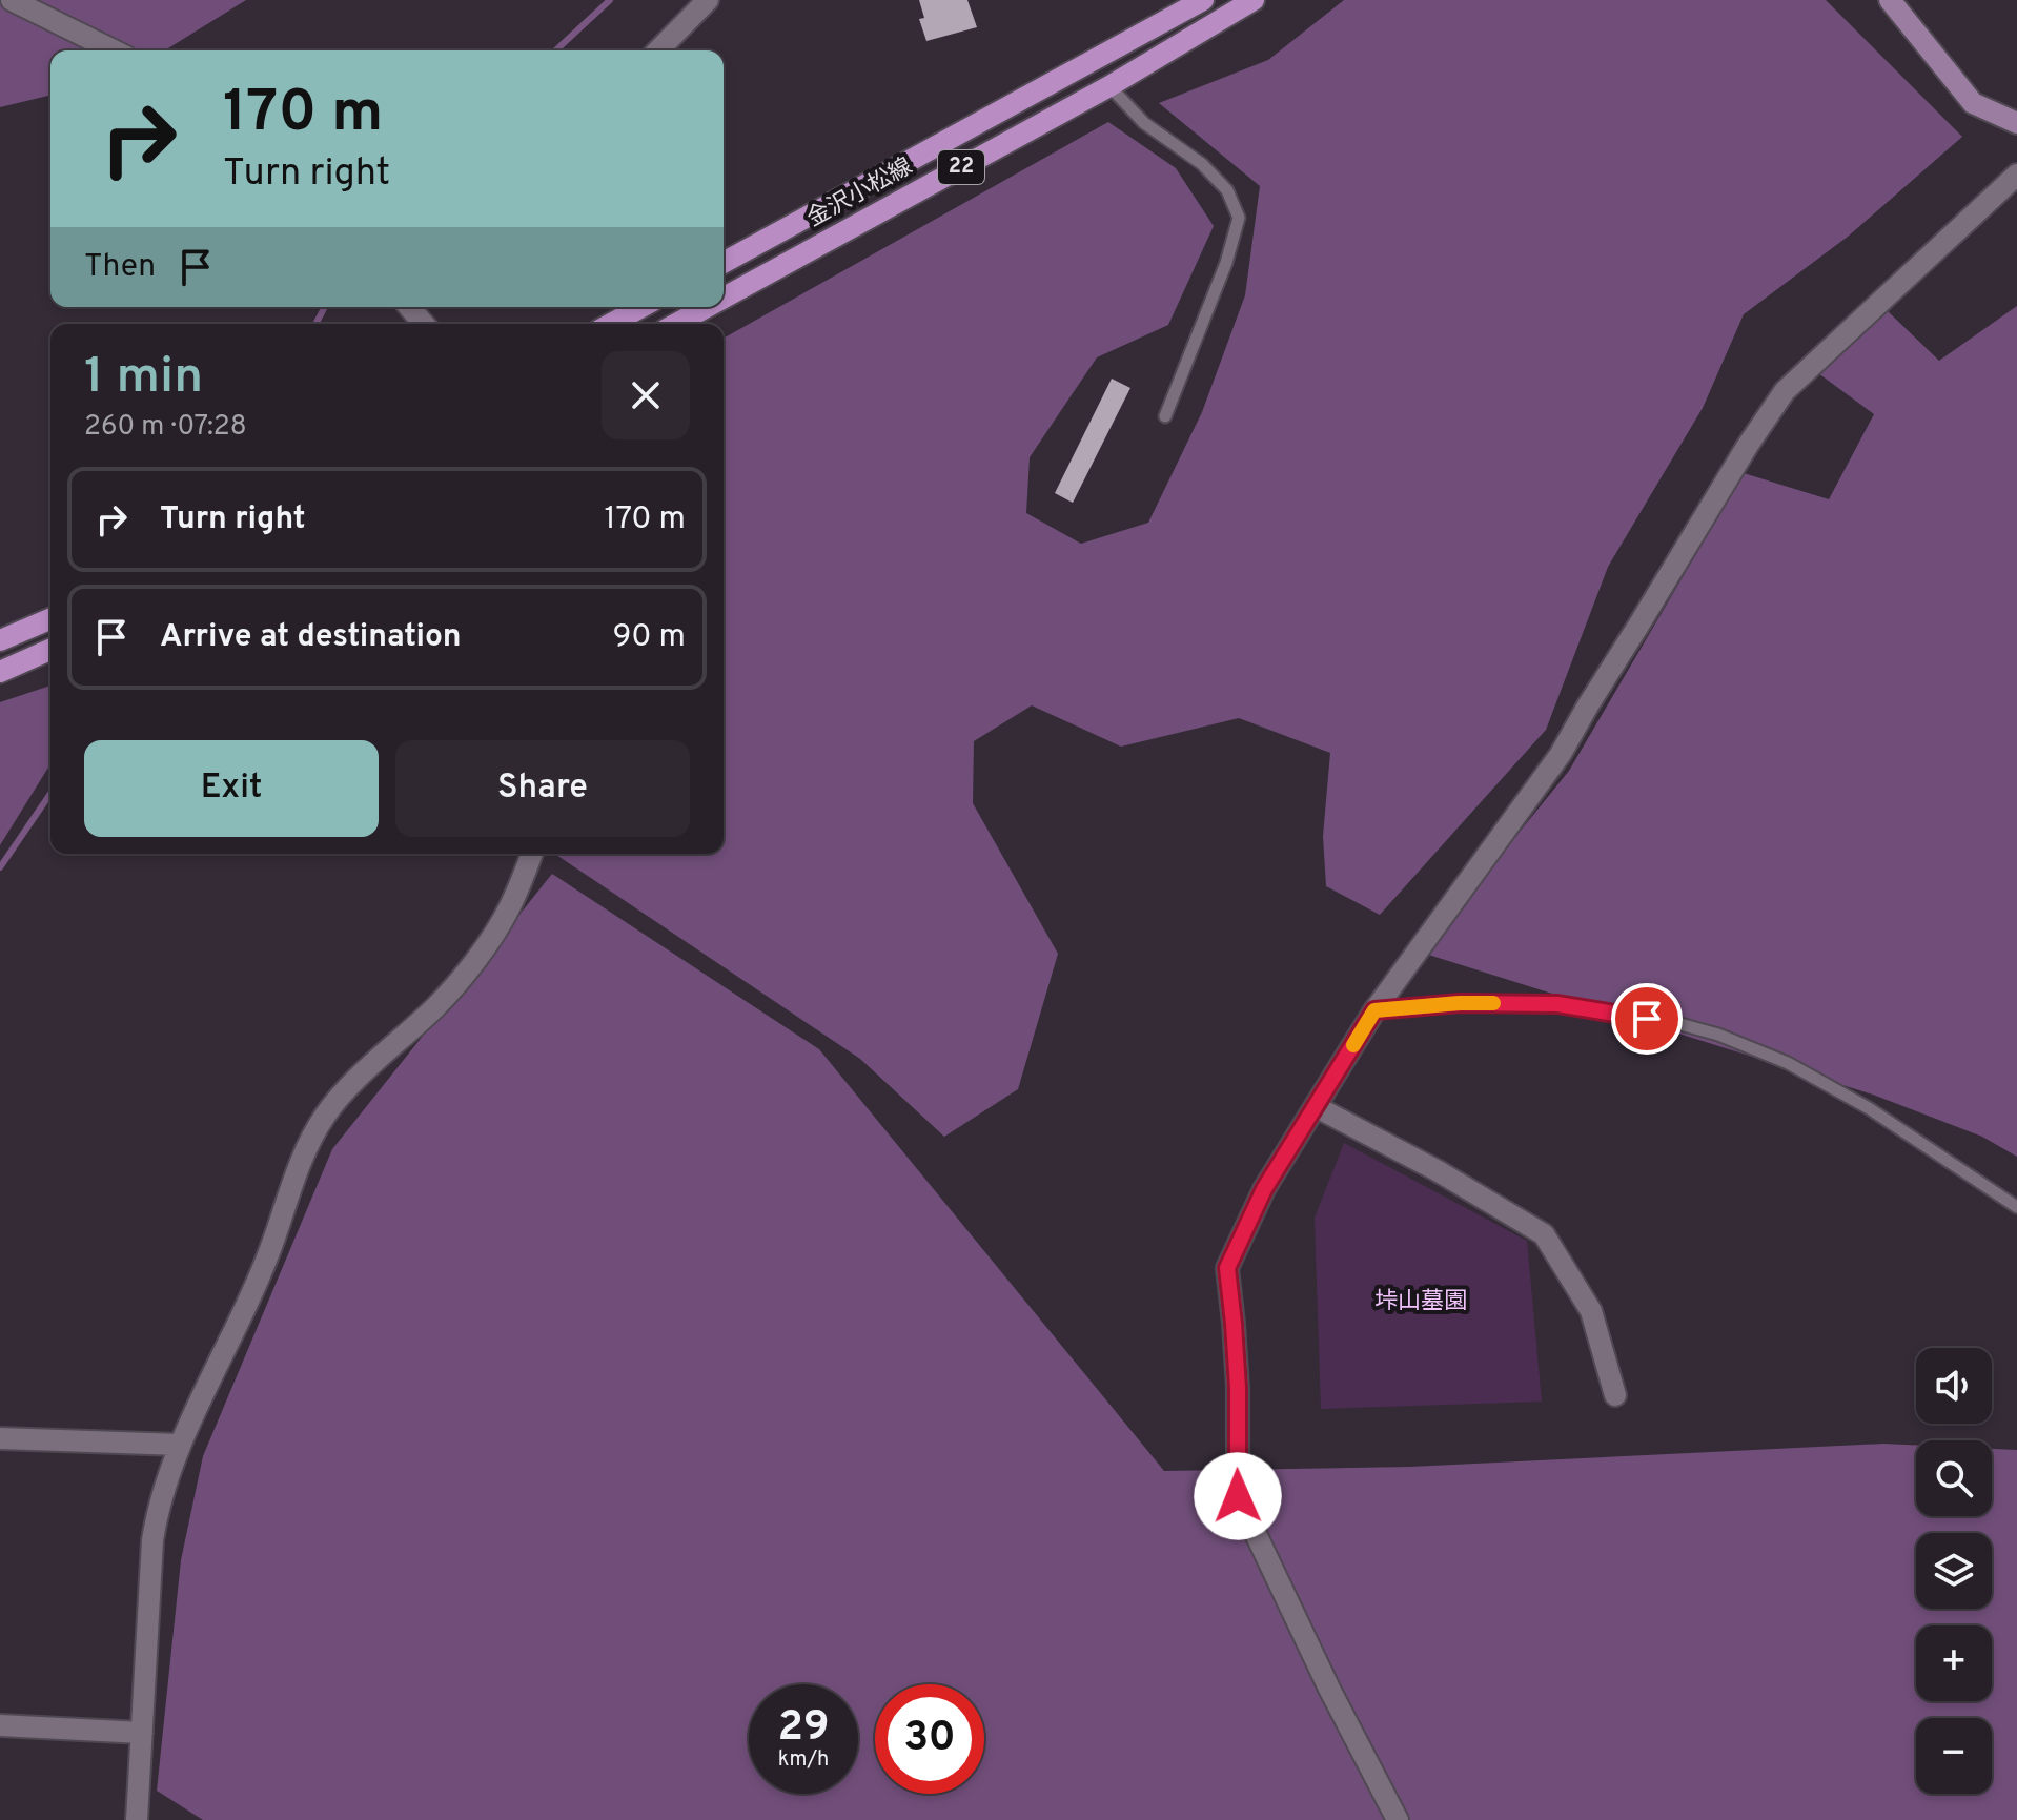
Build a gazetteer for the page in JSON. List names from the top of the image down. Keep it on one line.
{"streets":{"main road":["22","金沢小松線"]},"parks":["垰山墓園"],"page":{"turn":["170 m","Turn right"],"then":"Then","heading":["1 min","260 m · 07:28"],"list":[{"name":"Turn right","value":"170 m"},{"name":"Arrive at destination","value":"90 m"}],"buttons":["Exit","Share"],"map_buttons":["+","−"],"speed":"29 km/h","limit":"30"}}
